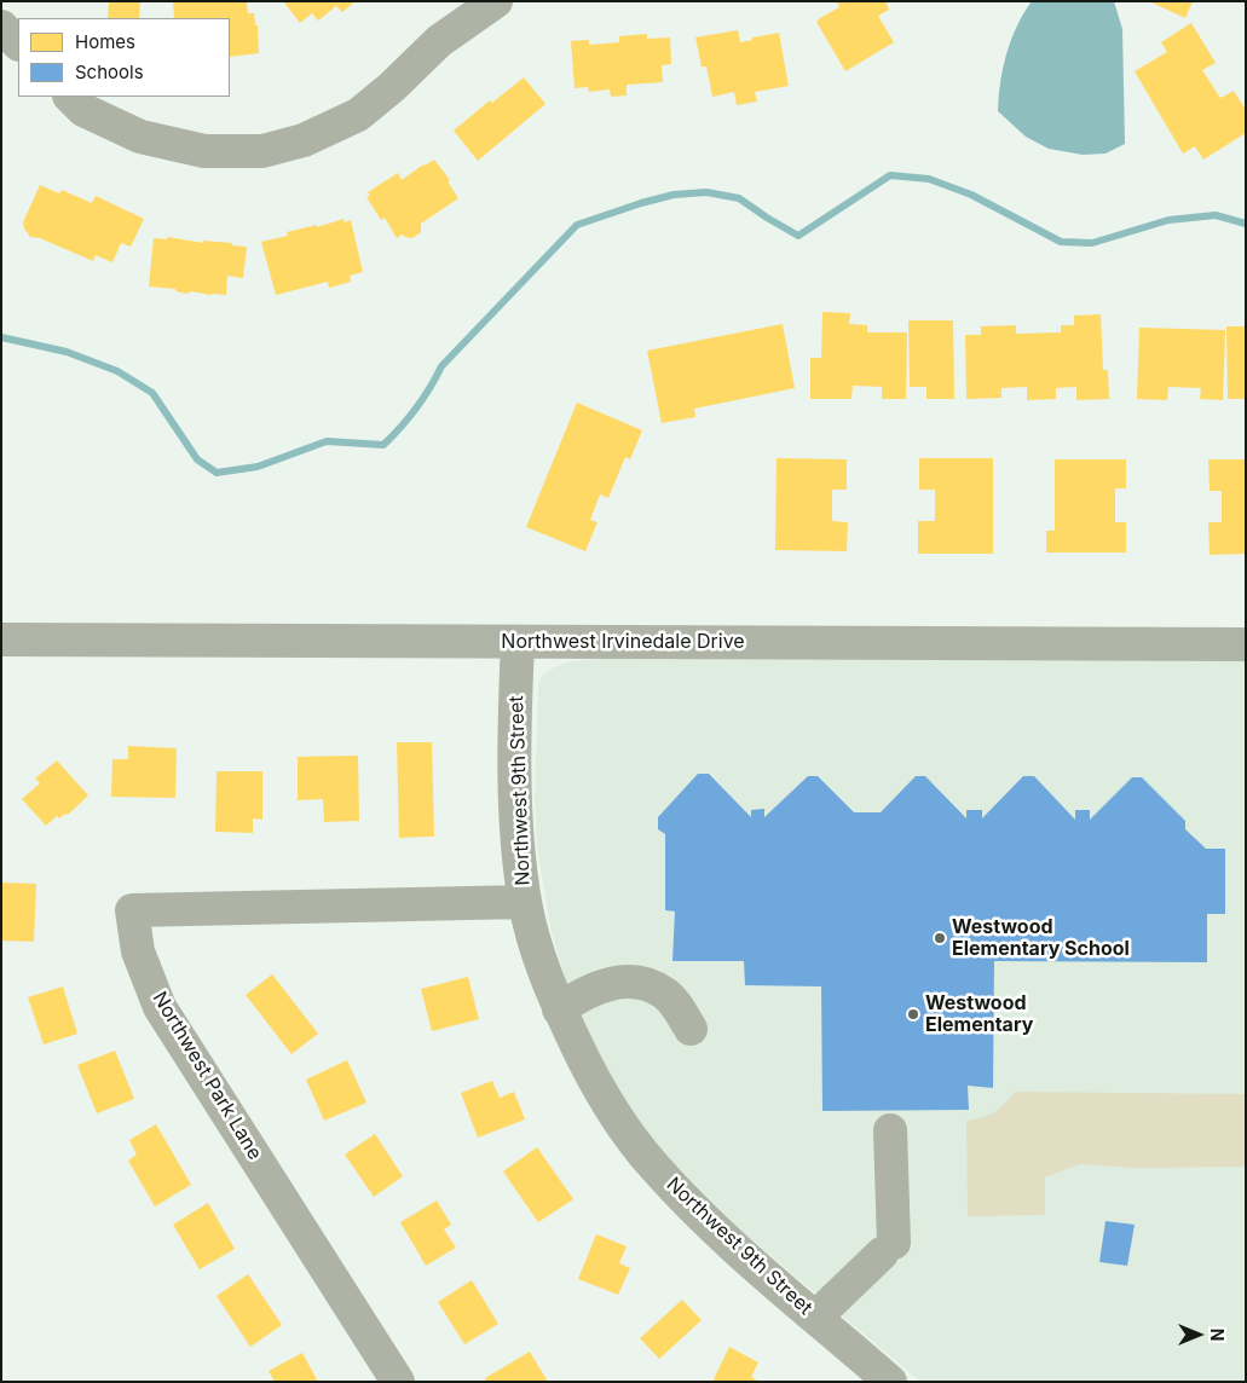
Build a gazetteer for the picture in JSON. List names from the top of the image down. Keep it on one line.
{"streets":{"main road":["Northwest Irvinedale Drive"],"street":["Northwest 9th Street","Northwest Park Lane"]},"crossings":[["Northwest Irvinedale Drive","Northwest 9th Street"],["Northwest 9th Street","Northwest Park Lane"]],"places":["Westwood Elementary School","Westwood Elementary"],"legend":["Homes","Schools"],"north":"right"}
